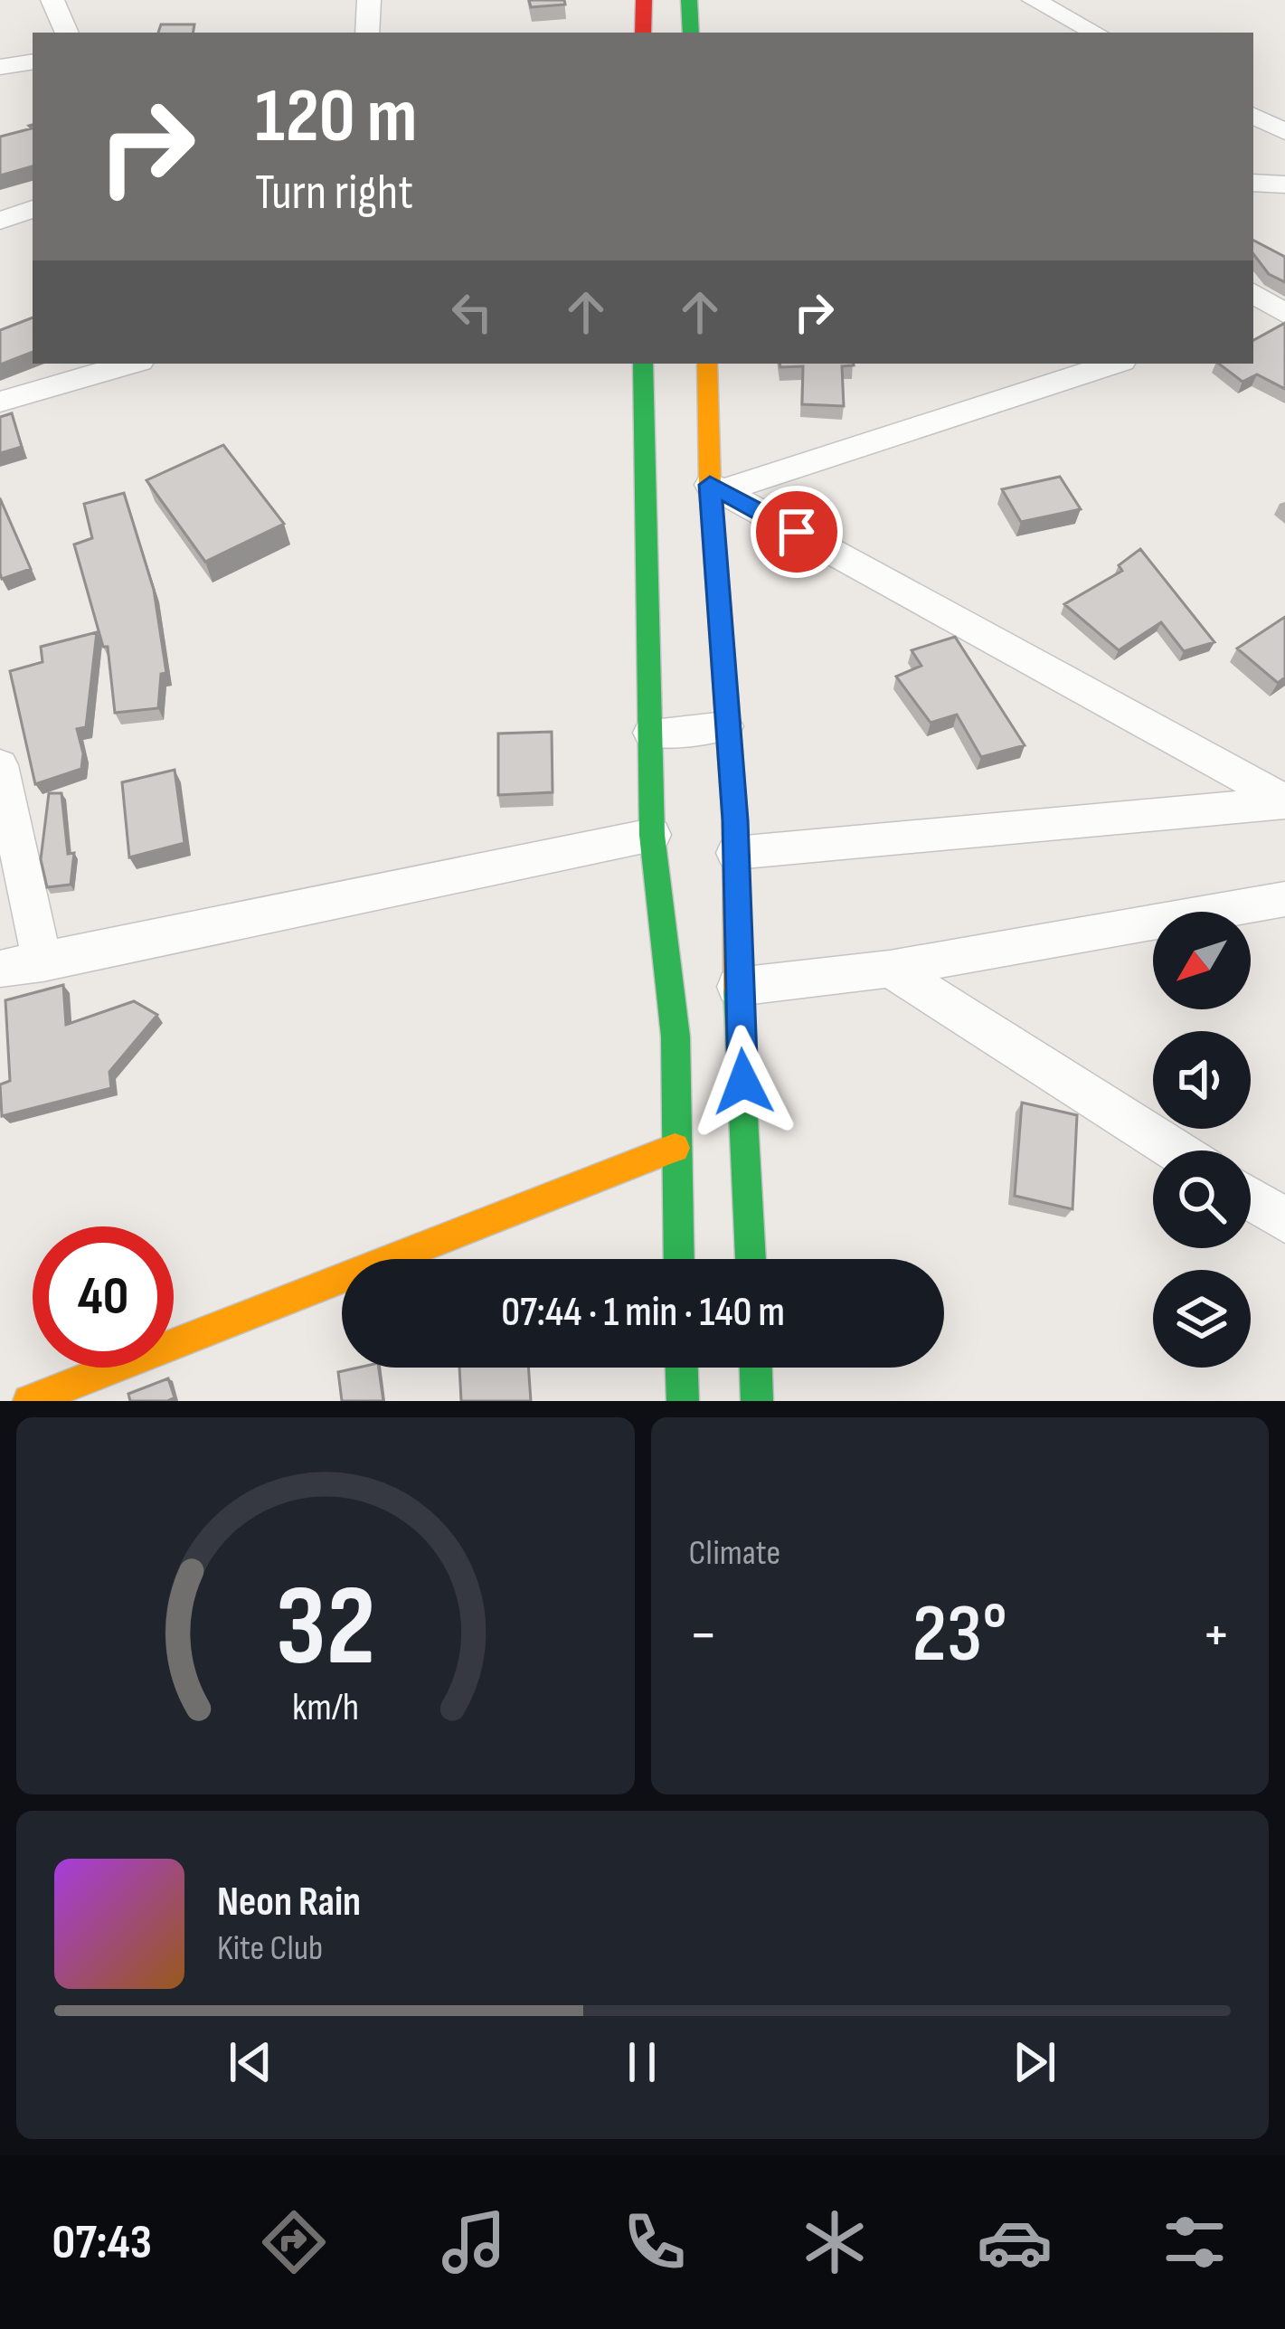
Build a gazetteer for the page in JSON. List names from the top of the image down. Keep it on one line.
{"north":"bottom left","page":{"turn":["120 m","Turn right"],"limit":"40","trip":"07:44 · 1 min · 140 m","tile":"Climate","heat":["−","23°","+"],"song":["Neon Rain","Kite Club"],"tabs":"07:43","gauge":["32","km/h"]}}
